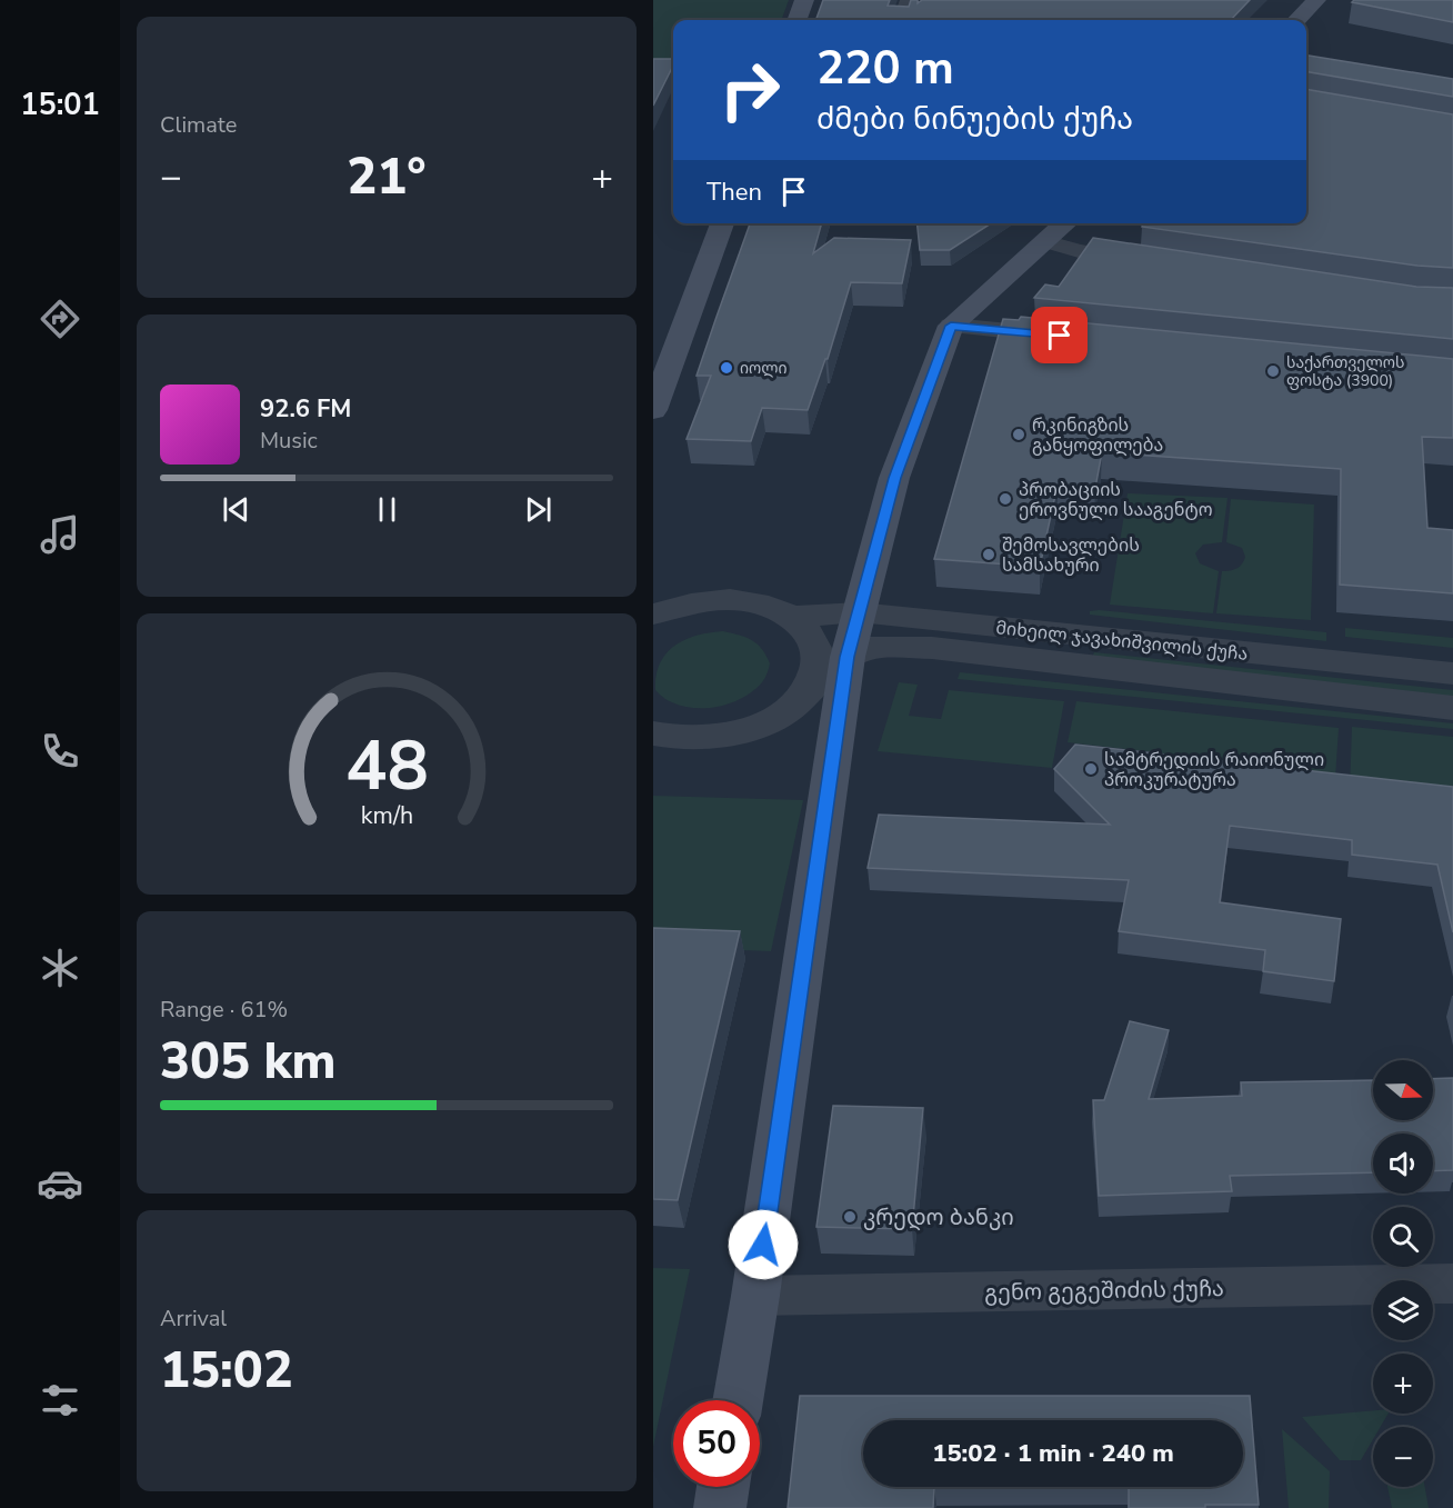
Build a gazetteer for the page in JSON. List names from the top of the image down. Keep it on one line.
{"streets":{"street":["მიხეილ ჯავახიშვილის ქუჩა","გენო გეგეშიძის ქუჩა"]},"places":["იოლი","საქართველოს ფოსტა (3900)","რკინიგზის განყოფილება","პრობაციის ეროვნული სააგენტო","შემოსავლების სამსახური","სამტრედიის რაიონული პროკურატურა","კრედო ბანკი"],"north":"right","page":{"tabs":"15:01","tile":["Climate",["Range · 61%","305 km"],["Arrival","15:02"]],"turn":["220 m","ძმები ნინუების ქუჩა"],"heat":["−","21°","+"],"then":"Then","song":["92.6 FM","Music"],"map_buttons":["+","−"],"limit":"50","trip":"15:02 · 1 min · 240 m","gauge":["48","km/h"]}}
